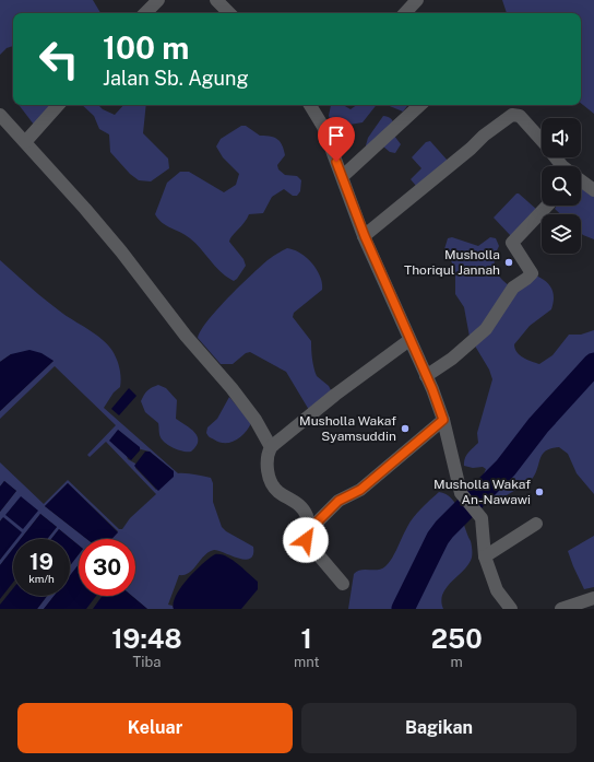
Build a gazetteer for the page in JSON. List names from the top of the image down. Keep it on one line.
{"places":["Musholla Thoriqul Jannah","Musholla Wakaf Syamsuddin","Musholla Wakaf An-Nawawi"],"page":{"turn":["100 m","Jalan Sb. Agung"],"speed":"19 km/h","limit":"30","eta":["19:48","Tiba","1","mnt","250","m"],"buttons":["Keluar","Bagikan"]}}
